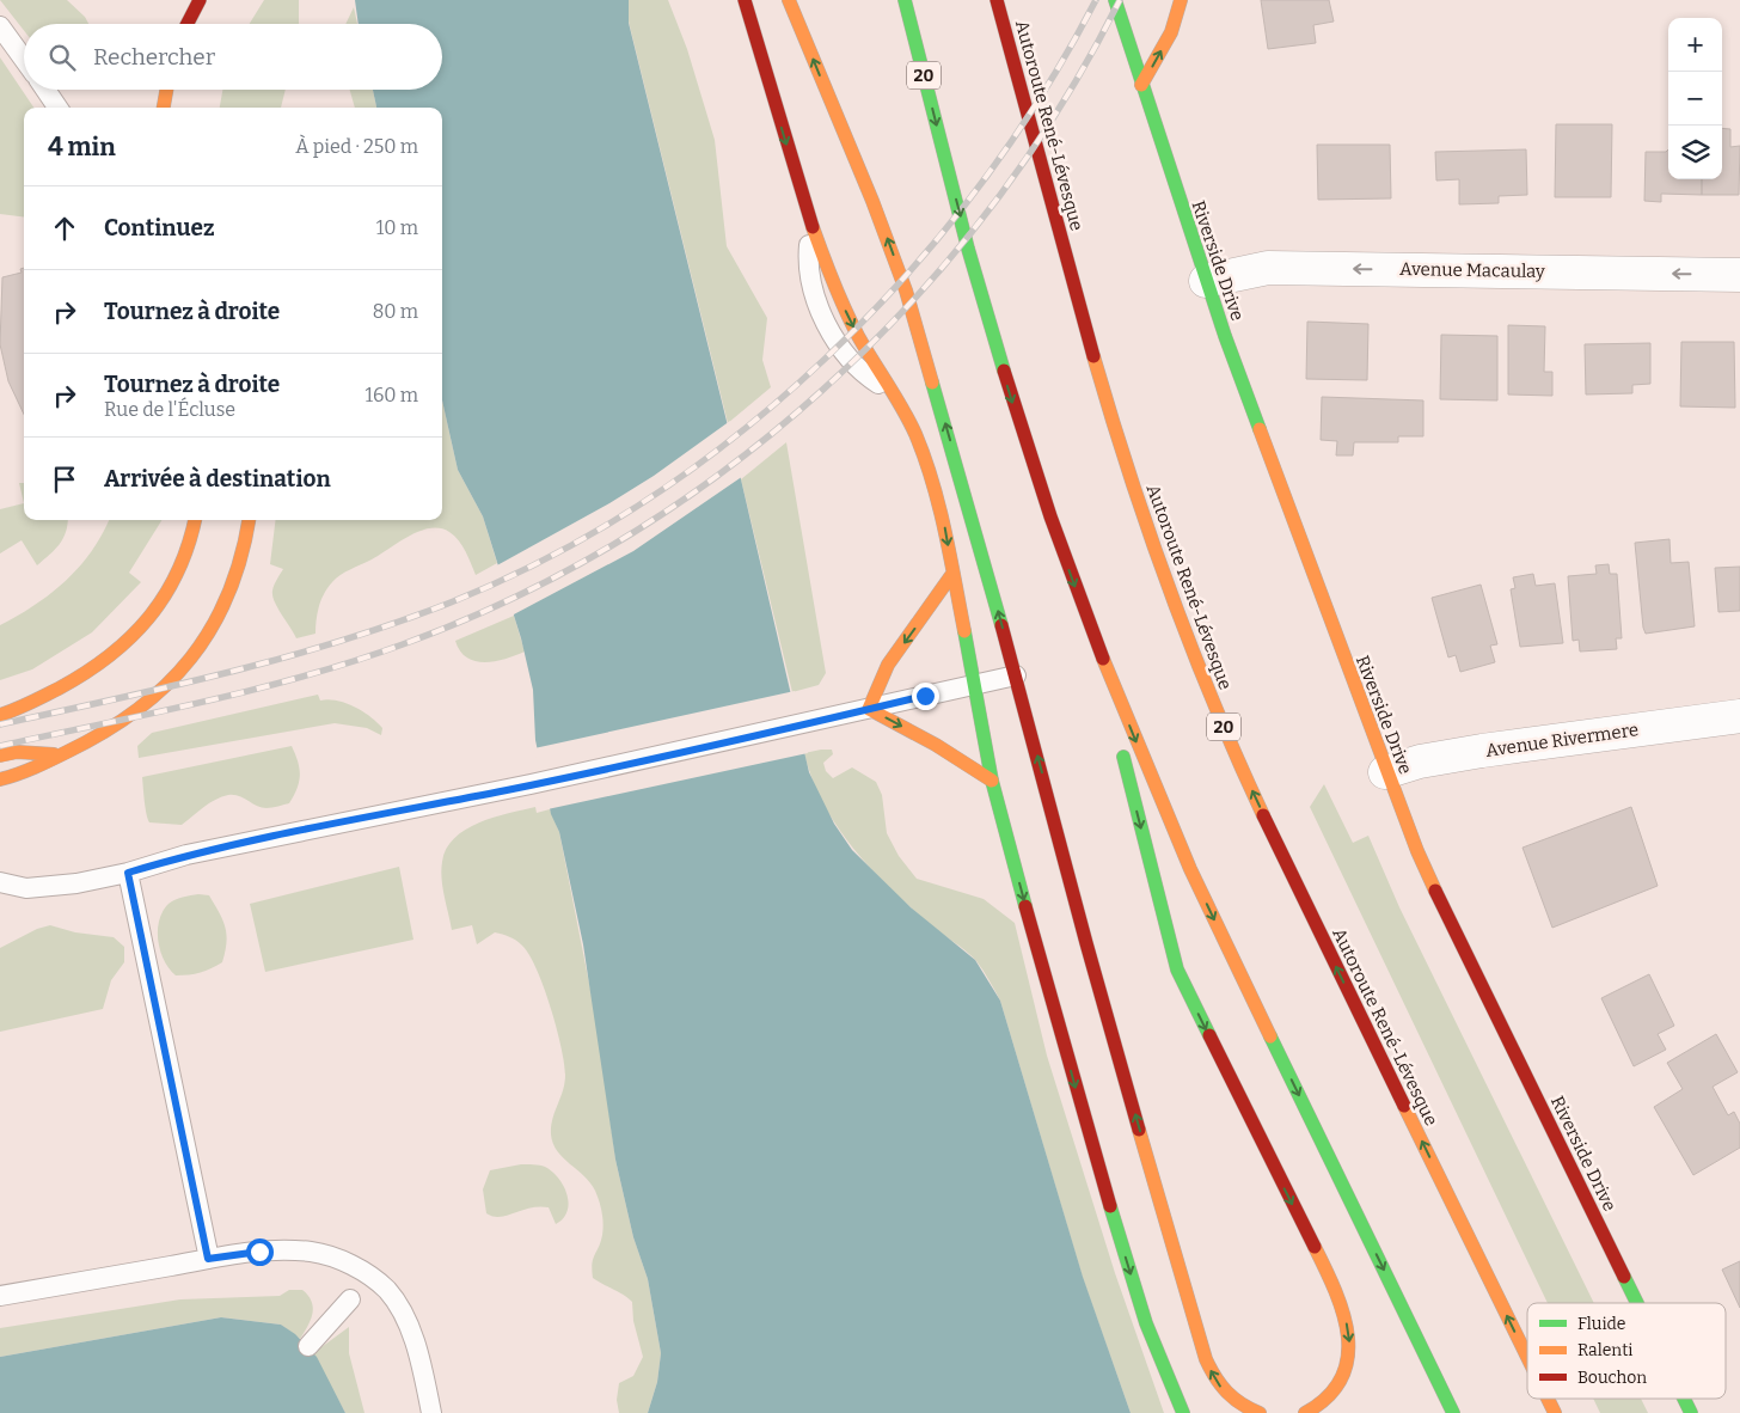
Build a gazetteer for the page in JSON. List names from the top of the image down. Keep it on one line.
{"streets":{"main road":["20","Autoroute René-Lévesque","Riverside Drive"],"street":["Avenue Macaulay","Avenue Rivermere"]},"crossings":[["Riverside Drive","Avenue Macaulay"],["Riverside Drive","Avenue Rivermere"]],"one_way":["Avenue Macaulay"],"legend":["Fluide","Ralenti","Bouchon"],"page":{"map_buttons":["+","−"],"search":"Rechercher","heading":["4 min","À pied · 250 m"],"list":[["Continuez","10 m"],["Tournez à droite","80 m"],["Tournez à droite","Rue de l'Écluse","160 m"],"Arrivée à destination"]}}
